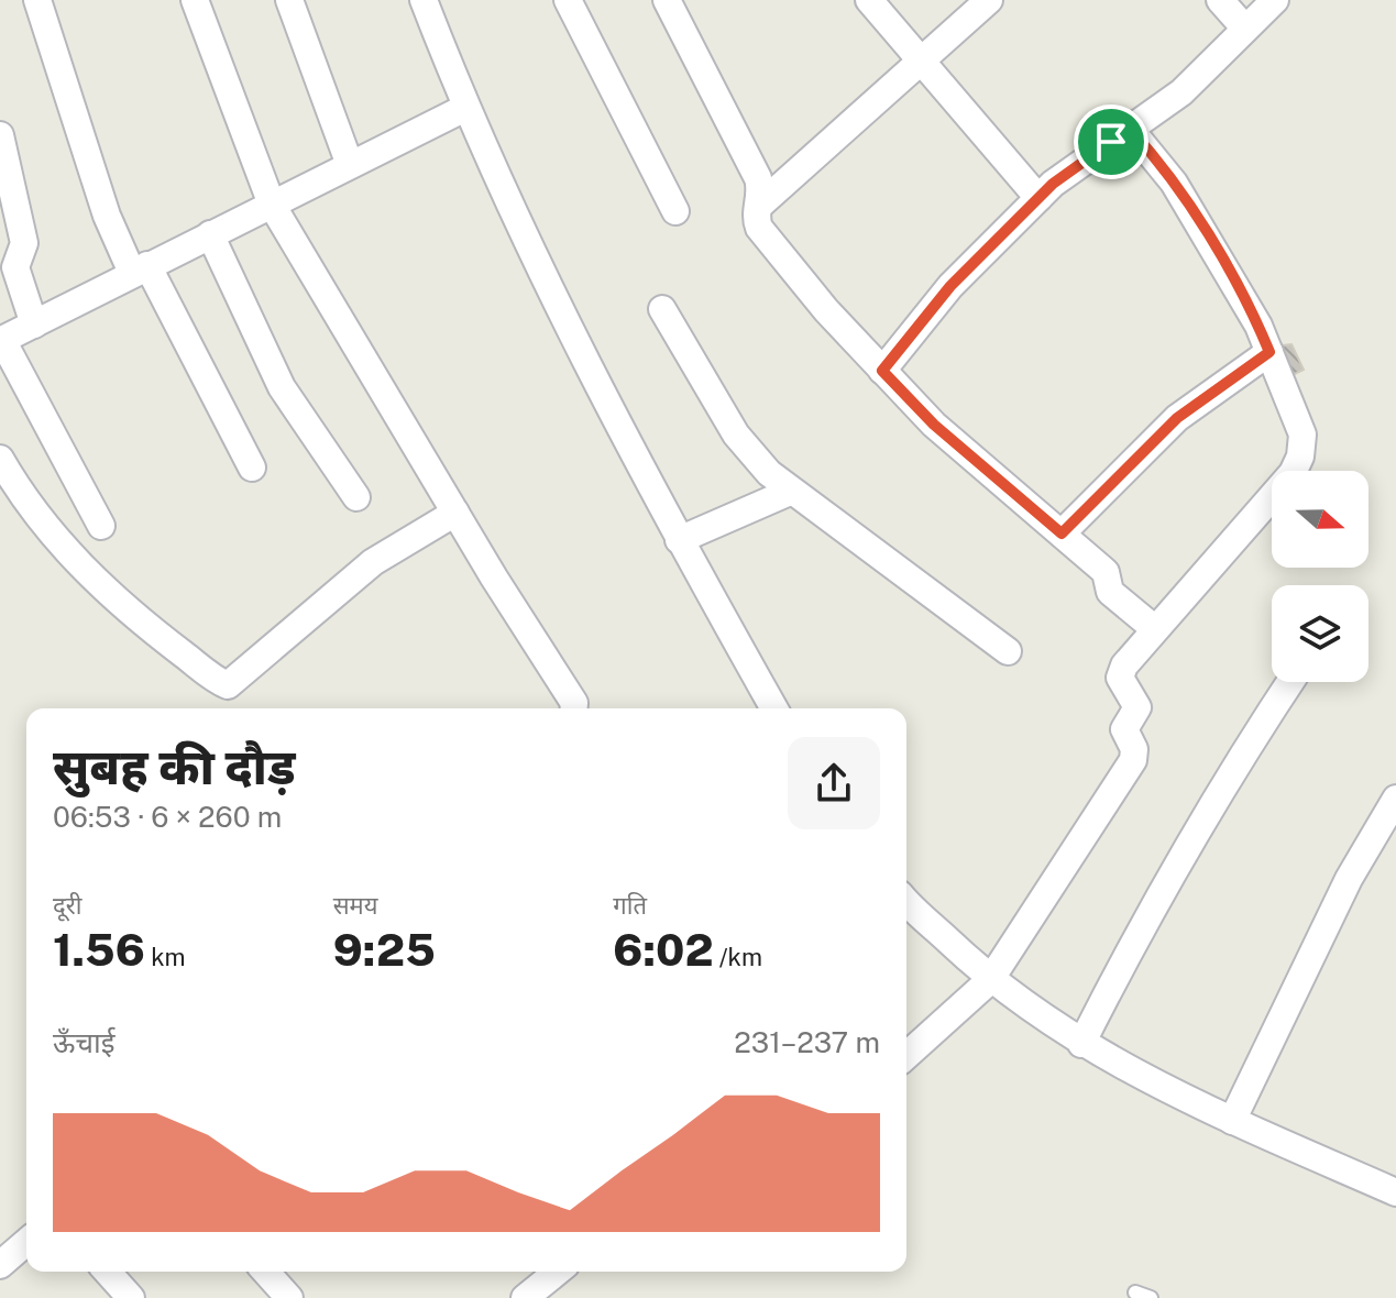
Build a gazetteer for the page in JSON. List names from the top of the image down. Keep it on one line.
{"north":"right","page":{"heading":["सुबह की दौड़","06:53 · 6 × 260 m"],"stats":[["दूरी","1.56 km"],["समय","9:25"],["गति","6:02 /km"]],"chart":["ऊँचाई","231–237 m"]}}
